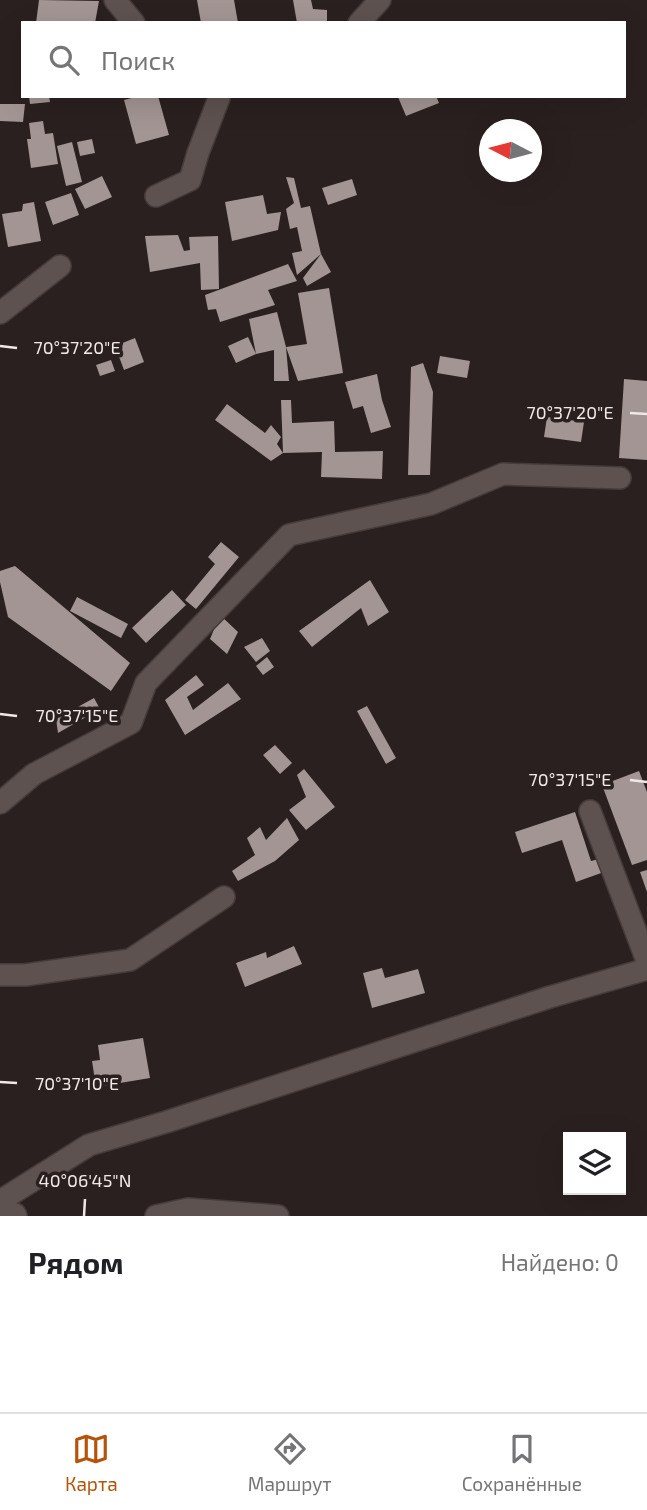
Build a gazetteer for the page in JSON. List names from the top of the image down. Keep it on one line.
{"north":"left","page":{"search":"Поиск","heading":["Рядом","Найдено: 0"],"nav":["Карта","Маршрут","Сохранённые"]},"coordinates":["70°37'20\"E","70°37'15\"E","70°37'10\"E","40°06'45\"N"]}
